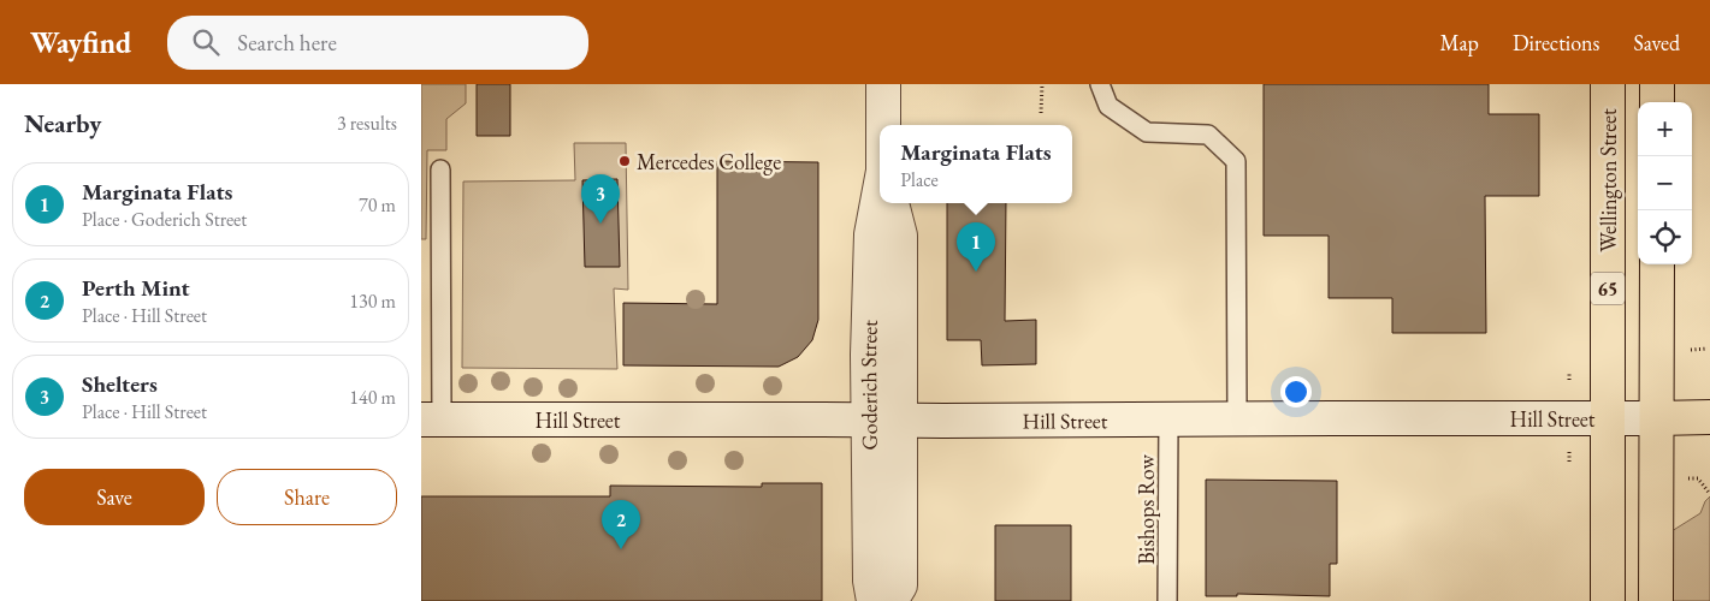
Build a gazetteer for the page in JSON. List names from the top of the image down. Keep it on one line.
{"streets":{"main road":["Wellington Street","65","Goderich Street","Hill Street"],"lane":["Bishops Row"]},"crossings":[["Wellington Street","Hill Street"],["Goderich Street","Hill Street"],["Hill Street","Bishops Row"]],"places":["Mercedes College"],"page":{"header":"Wayfind","search":"Search here","nav":["Map","Directions","Saved"],"heading":["Nearby","3 results"],"map_buttons":["+","−"],"popup":["Marginata Flats","Place"],"list":[{"mark":"1","name":"Marginata Flats","note":"Place · Goderich Street","value":"70 m"},{"mark":"2","name":"Perth Mint","note":"Place · Hill Street","value":"130 m"},{"mark":"3","name":"Shelters","note":"Place · Hill Street","value":"140 m"}],"pins":["3","1","2"],"buttons":["Save","Share"]}}
